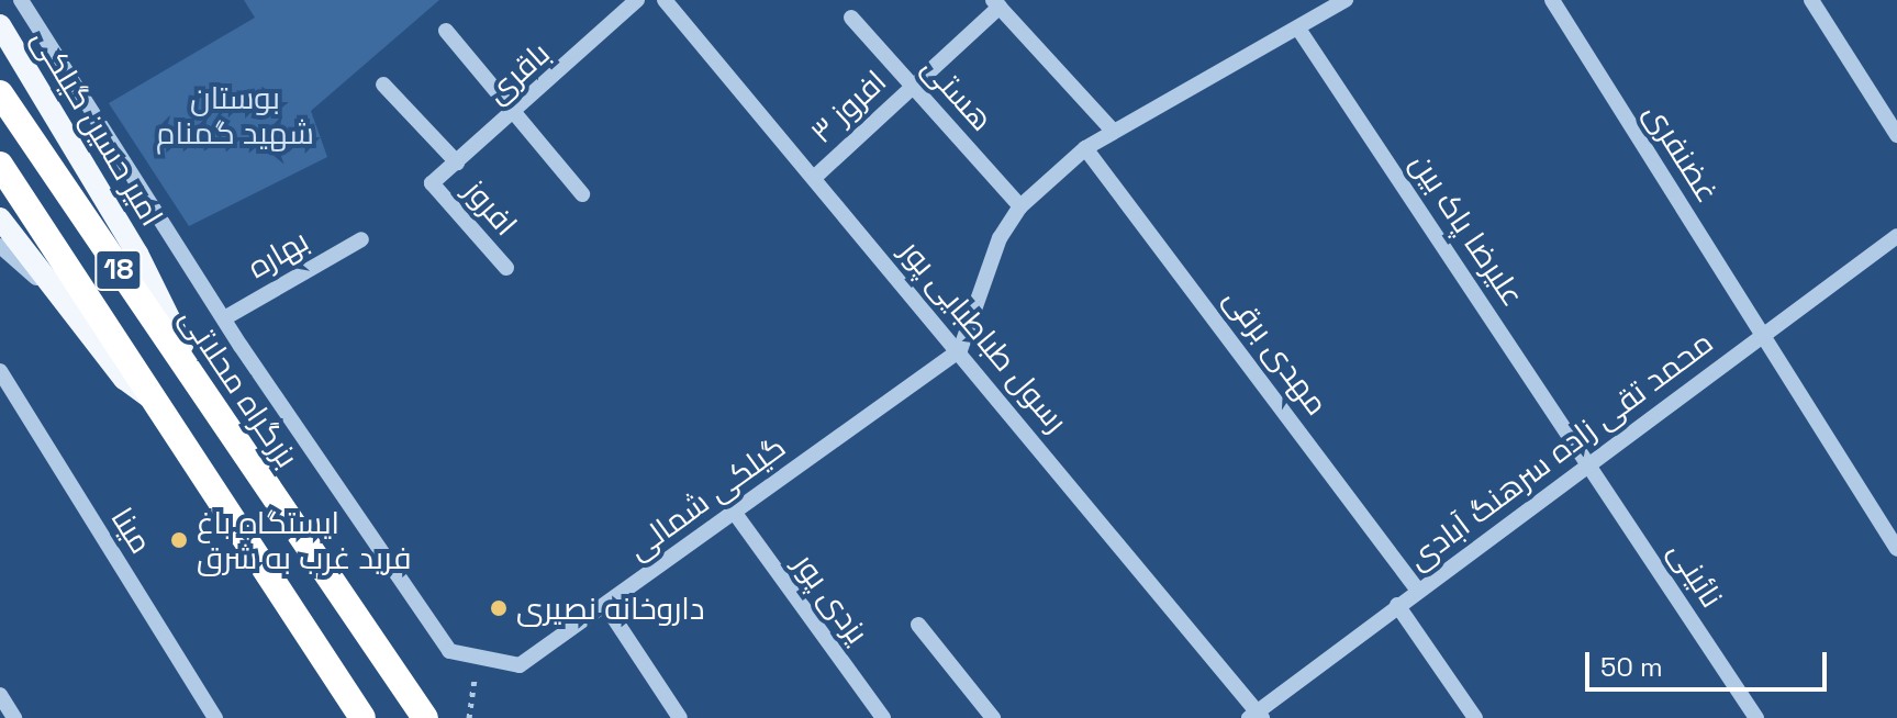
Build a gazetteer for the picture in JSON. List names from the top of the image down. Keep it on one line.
{"streets":{"highway":["18","بزرگراه محلاتی"],"main road":["امیر حسین گیلکی"],"street":["باقری","هستی","افروز ۳","غضنفری","افروز","علیرضا پاک بین","بهاره","رسول طباطبایی پور","مهدی برقی","محمد تقی زاده سرهنگ آبادی","گيلکی شمالی","مینا","نائینی","یزدی پور"]},"crossings":[["باقری","افروز"],["هستی","افروز ۳"],["افروز ۳","رسول طباطبایی پور"],["امیر حسین گیلکی","بزرگراه محلاتی"],["غضنفری","محمد تقی زاده سرهنگ آبادی"],["علیرضا پاک بین","محمد تقی زاده سرهنگ آبادی"],["علیرضا پاک بین","نائینی"],["بهاره","گيلکی شمالی"],["رسول طباطبایی پور","محمد تقی زاده سرهنگ آبادی"],["رسول طباطبایی پور","گيلکی شمالی"],["مهدی برقی","محمد تقی زاده سرهنگ آبادی"],["محمد تقی زاده سرهنگ آبادی","نائینی"],["گيلکی شمالی","یزدی پور"]],"parks":["بوستان شهید گمنام"],"places":["ایستگاه باغ فرید غرب به شرق","داروخانه نصیری"],"scale_bar":"50 m"}
